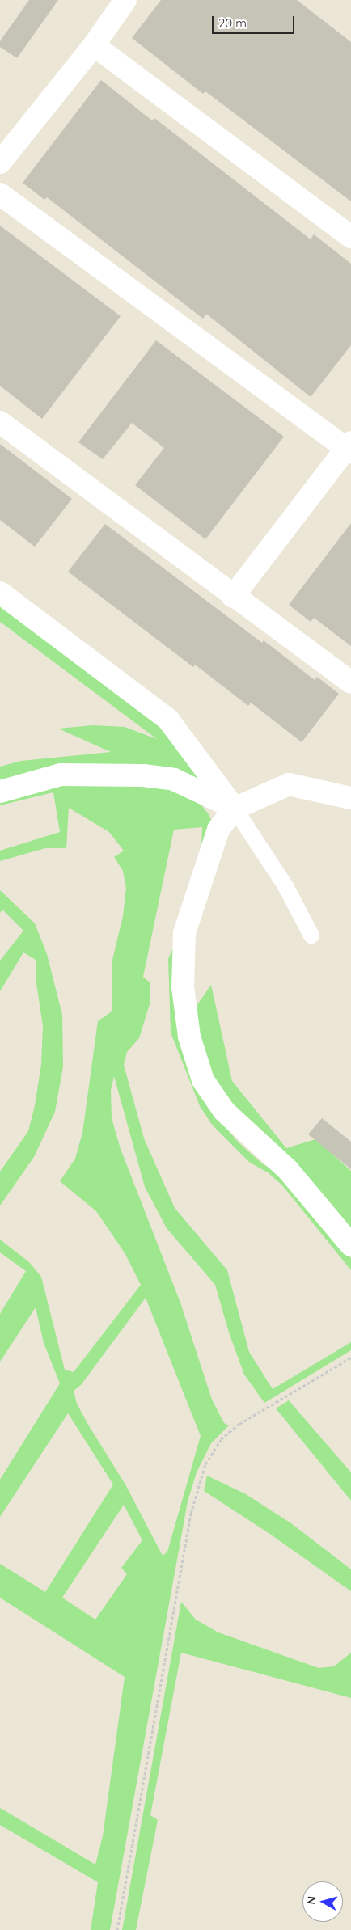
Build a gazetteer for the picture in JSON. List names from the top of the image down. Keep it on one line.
{"scale_bar":"20 m","north":"left"}
